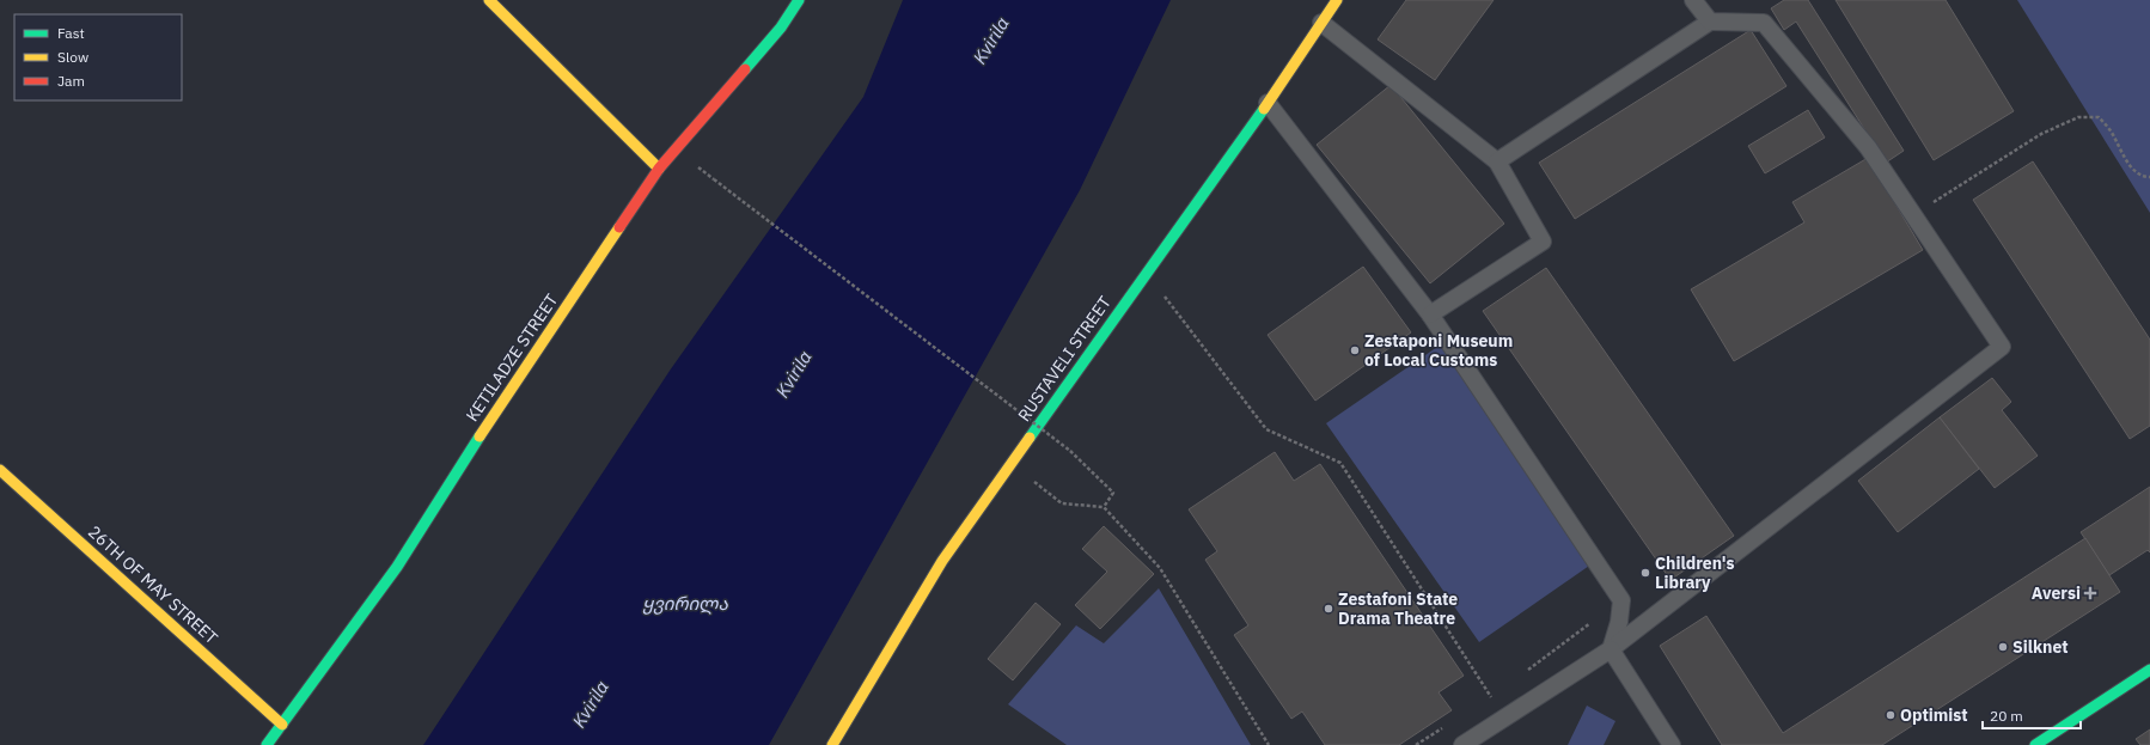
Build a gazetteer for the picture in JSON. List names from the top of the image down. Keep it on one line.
{"streets":{"street":["KETILADZE STREET","RUSTAVELI STREET","26TH OF MAY STREET"]},"crossings":[["KETILADZE STREET","26TH OF MAY STREET"]],"water":["Kvirila","ყვირილა"],"places":{"other":["Zestaponi Museum of Local Customs","Children's Library","Zestafoni State Drama Theatre","Silknet","Optimist"],"health":["Aversi"]},"legend":["Fast","Slow","Jam"],"scale_bar":"20 m"}
